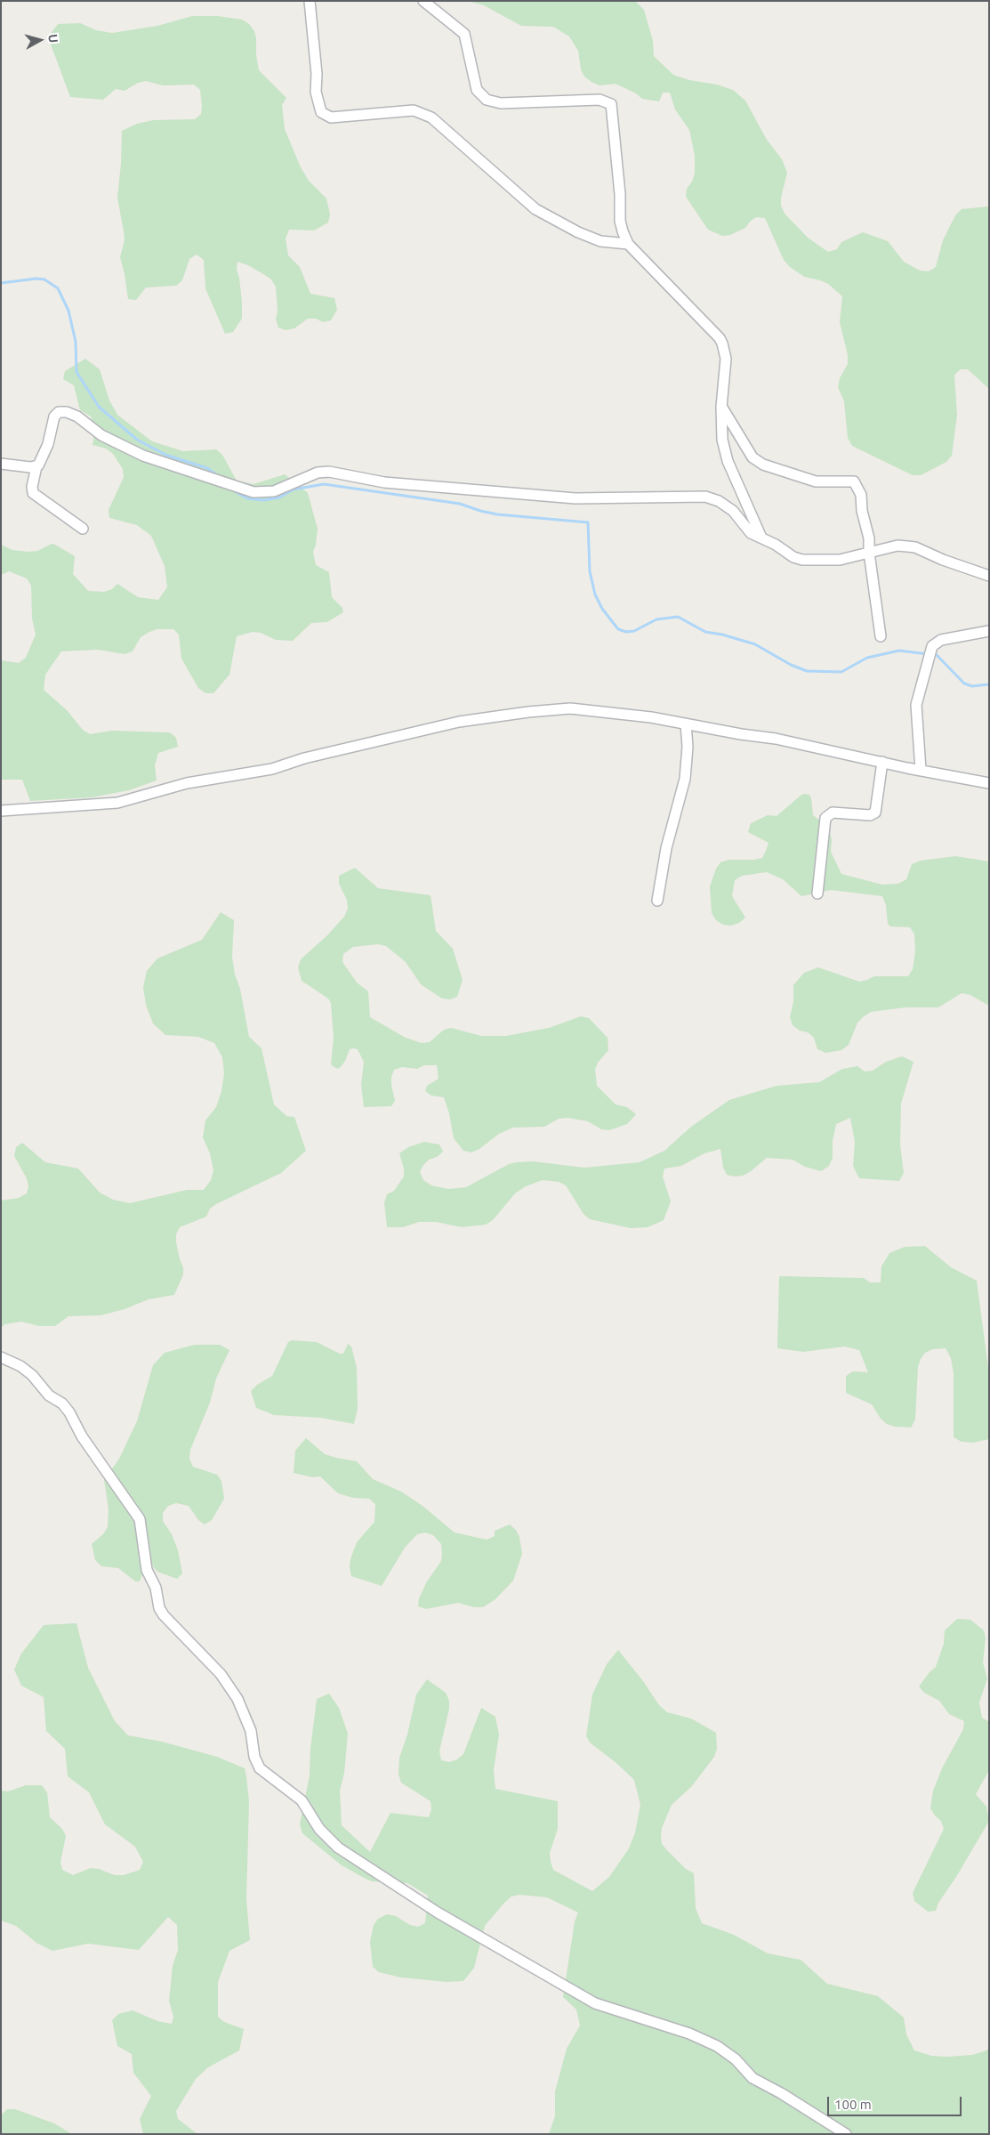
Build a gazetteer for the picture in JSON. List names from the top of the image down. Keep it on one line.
{"scale_bar":"100 m","north":"right"}
